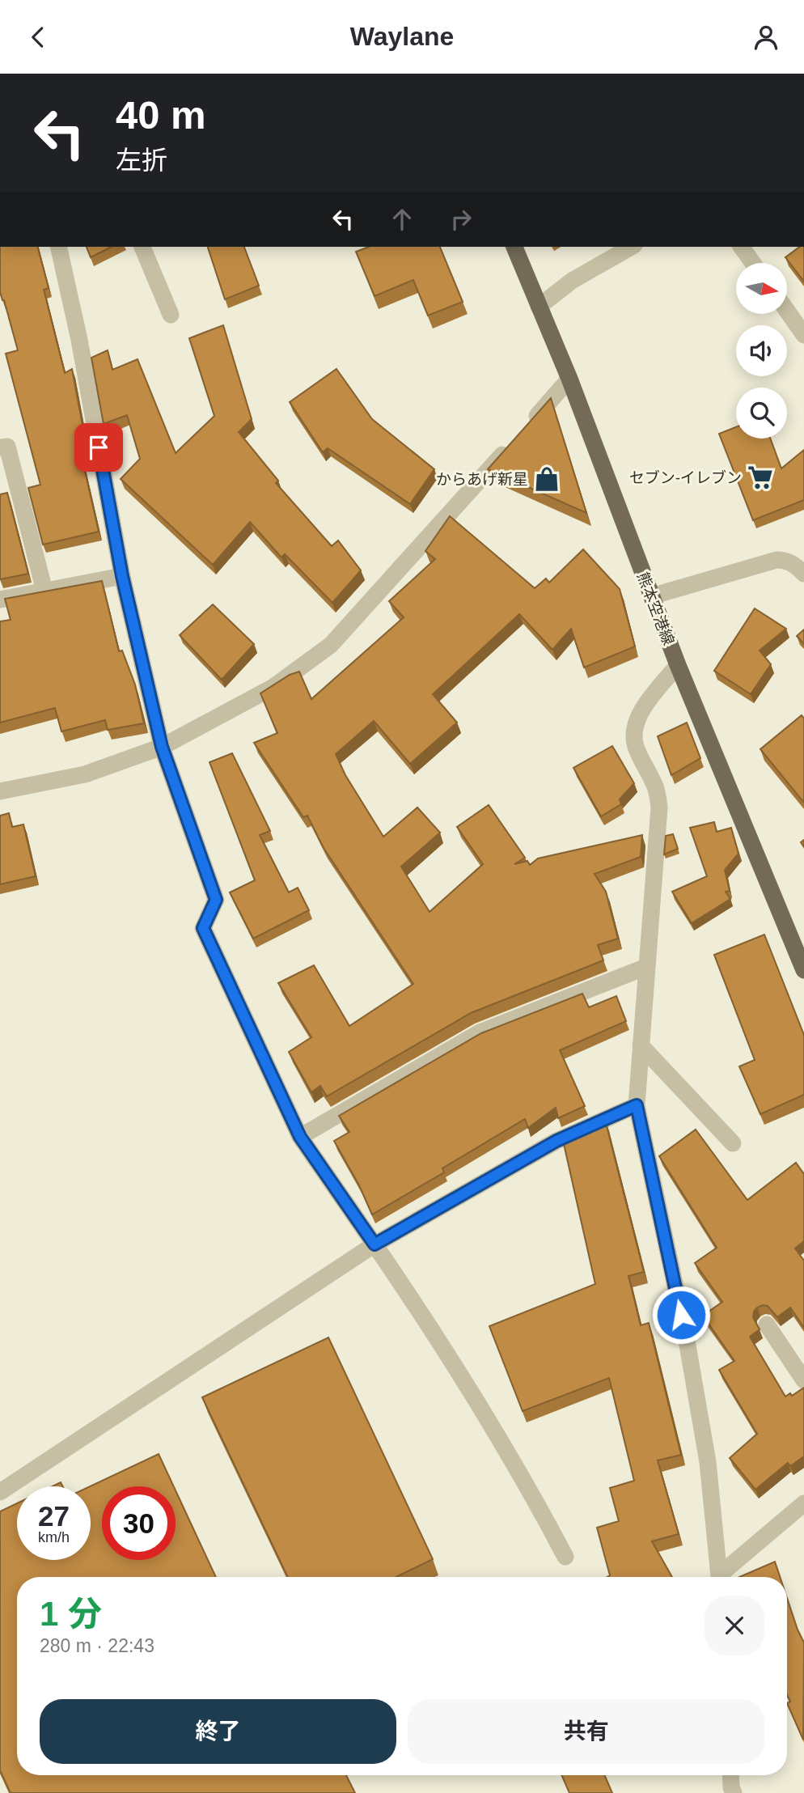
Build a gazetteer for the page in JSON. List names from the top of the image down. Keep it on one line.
{"streets":{"main road":["熊本空港線"]},"places":{"supermarket":["セブン-イレブン"],"shop":["からあげ新星"]},"north":"right","page":{"header":"Waylane","turn":["40 m","左折"],"speed":"27 km/h","limit":"30","heading":["1 分","280 m · 22:43"],"buttons":["終了","共有"]}}
